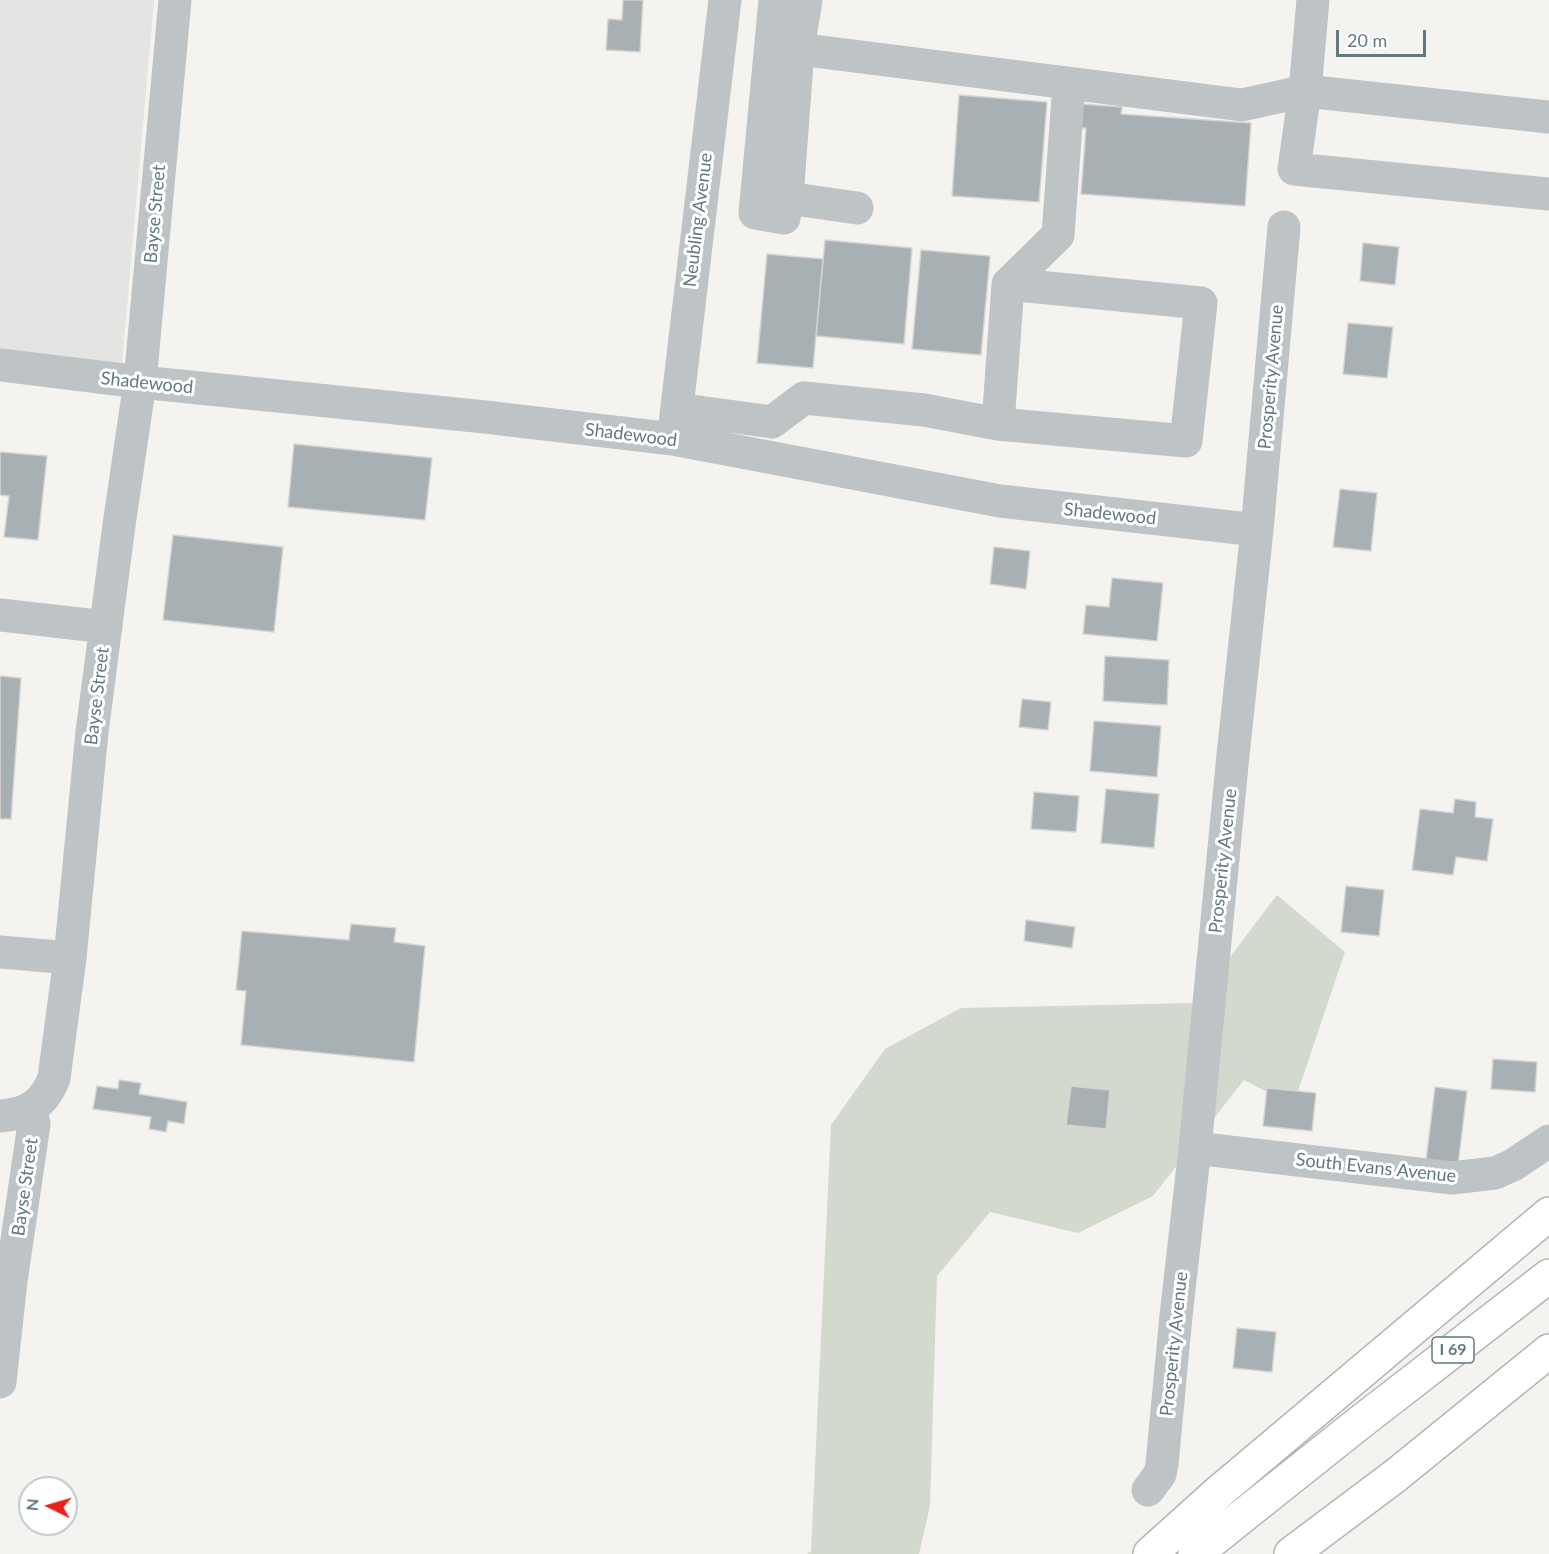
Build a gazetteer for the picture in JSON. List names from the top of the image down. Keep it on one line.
{"streets":{"highway":["I 69"],"street":["Bayse Street","Neubling Avenue","Prosperity Avenue","Shadewood","South Evans Avenue"]},"crossings":[["Bayse Street","Shadewood"],["Neubling Avenue","Shadewood"],["Prosperity Avenue","Shadewood"],["Prosperity Avenue","South Evans Avenue"]],"scale_bar":"20 m","north":"left"}
